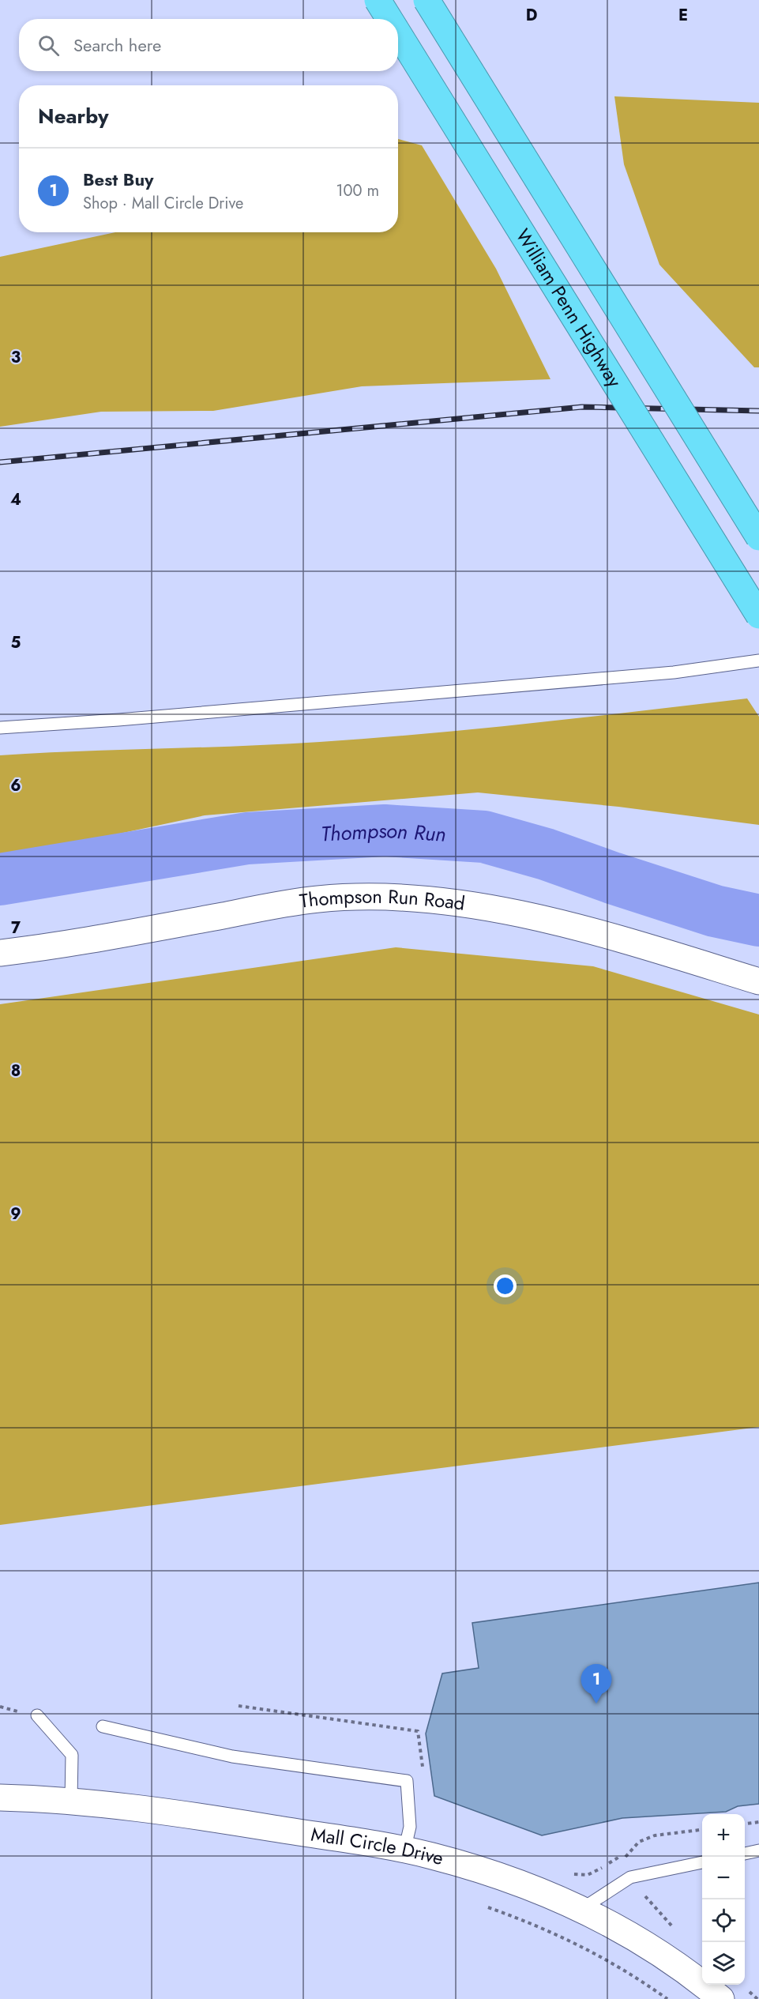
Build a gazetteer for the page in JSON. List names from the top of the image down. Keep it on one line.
{"streets":{"highway":["William Penn Highway"],"street":["Thompson Run Road","Mall Circle Drive"]},"water":["Thompson Run"],"page":{"search":"Search here","heading":"Nearby","list":[{"mark":"1","name":"Best Buy","note":"Shop · Mall Circle Drive","value":"100 m"}],"pins":"1","map_buttons":["+","−"]},"grid":{"columns":["D","E"],"rows":["3","4","5","6","7","8","9"]}}
